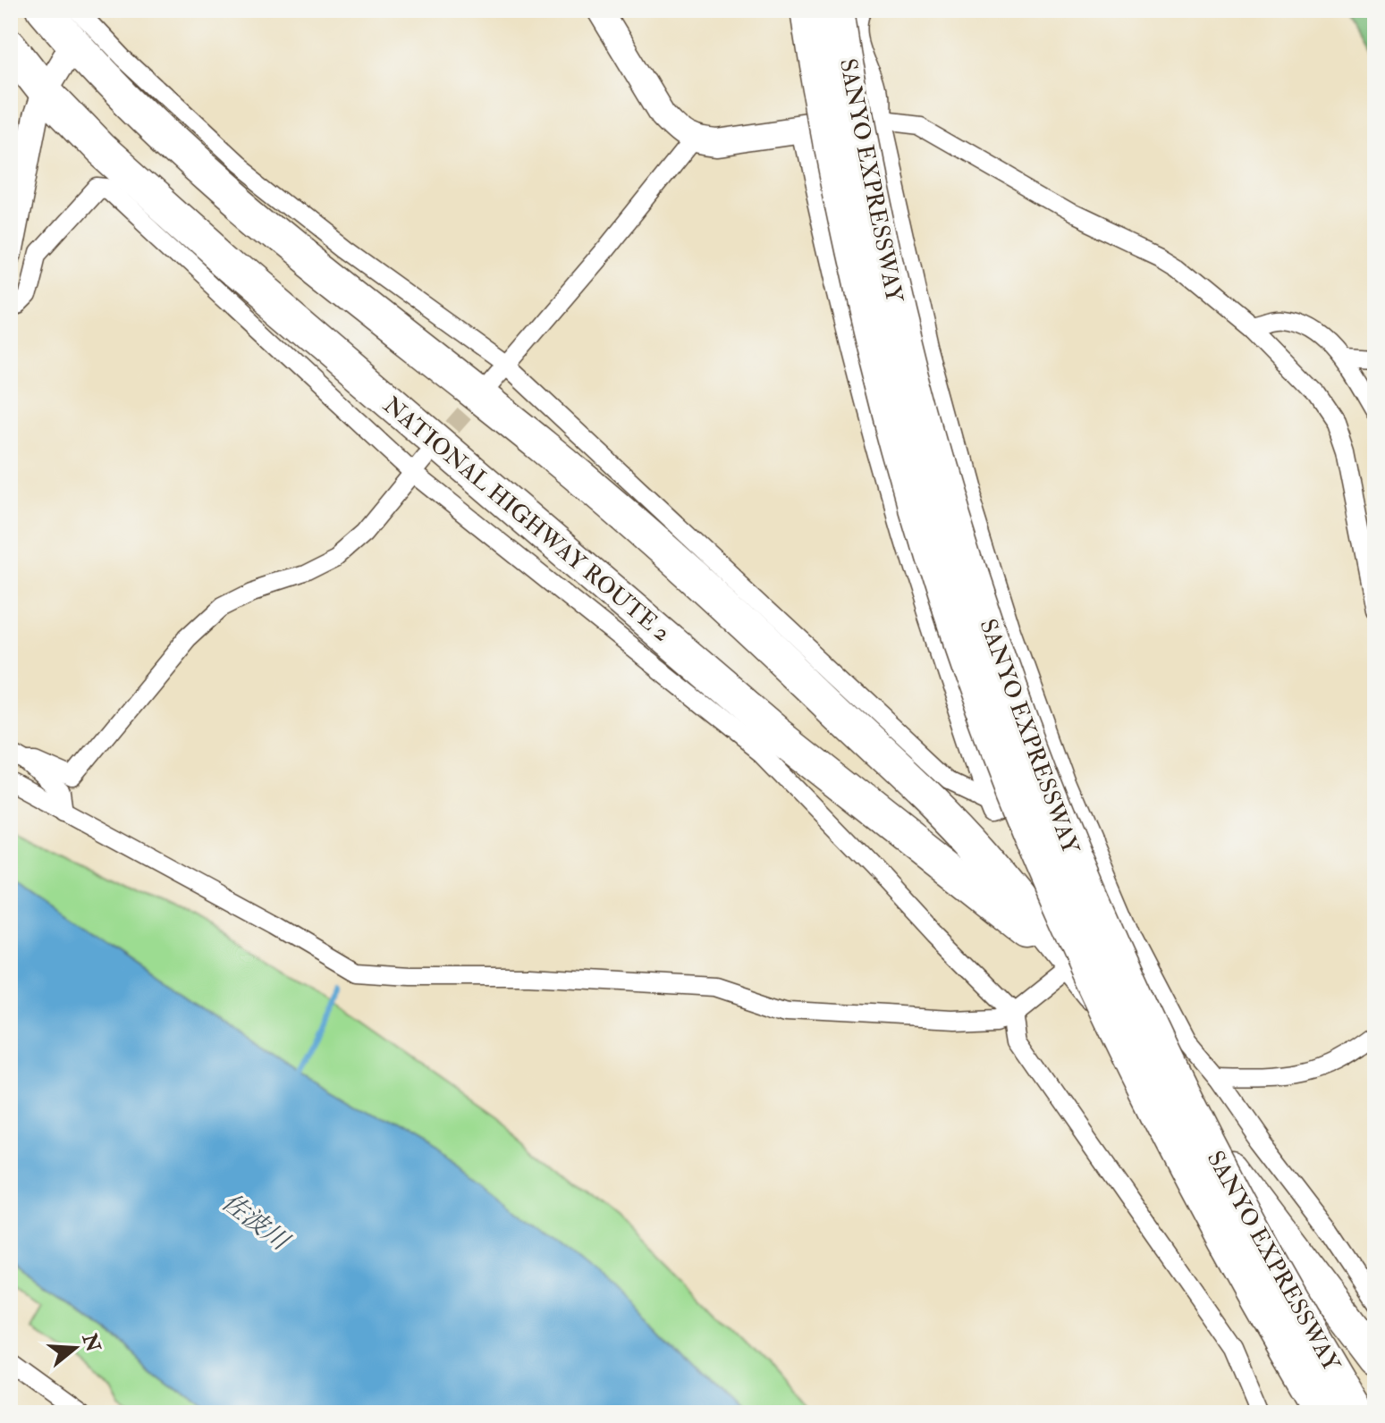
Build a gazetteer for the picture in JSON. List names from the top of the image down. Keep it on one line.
{"streets":{"highway":["SANYO EXPRESSWAY","NATIONAL HIGHWAY ROUTE 2"]},"water":["佐波川"],"north":"right"}
